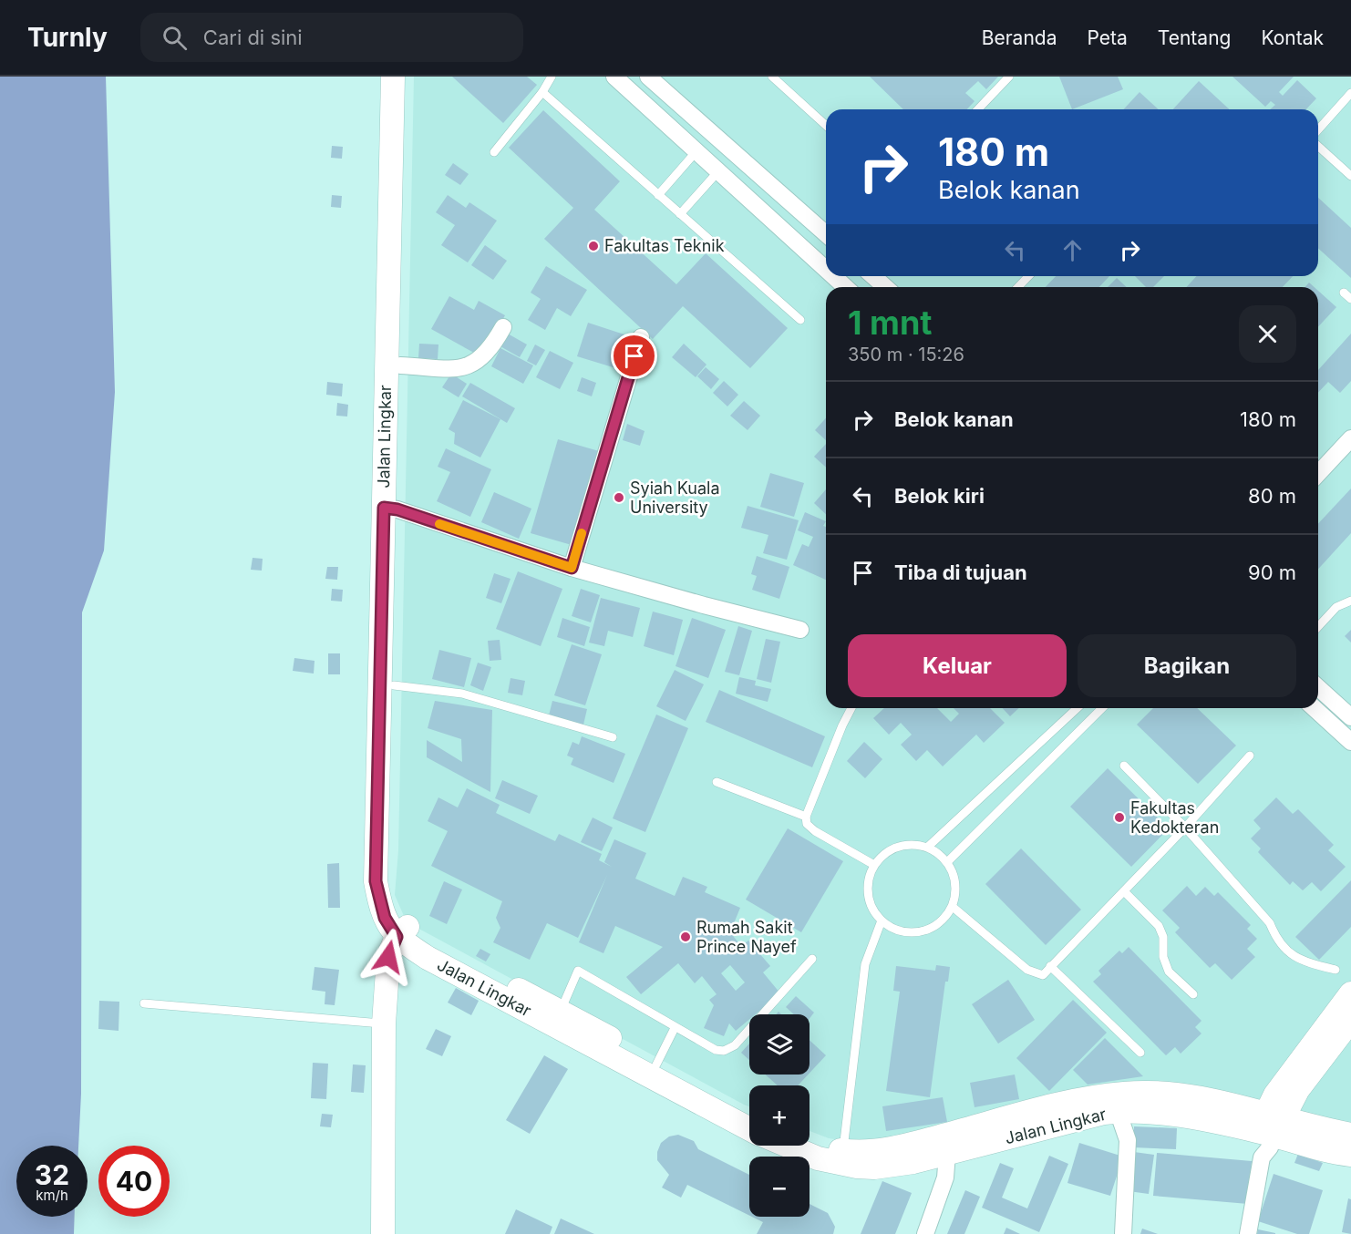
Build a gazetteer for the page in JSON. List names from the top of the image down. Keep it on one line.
{"streets":{"street":["Jalan Lingkar"]},"places":["Fakultas Teknik","Syiah Kuala University","Fakultas Kedokteran","Rumah Sakit Prince Nayef"],"page":{"header":"Turnly","search":"Cari di sini","nav":["Beranda","Peta","Tentang","Kontak"],"turn":["180 m","Belok kanan"],"heading":["1 mnt","350 m · 15:26"],"list":[{"name":"Belok kanan","value":"180 m"},{"name":"Belok kiri","value":"80 m"},{"name":"Tiba di tujuan","value":"90 m"}],"buttons":["Keluar","Bagikan"],"map_buttons":["+","−"],"speed":"32 km/h","limit":"40"}}
